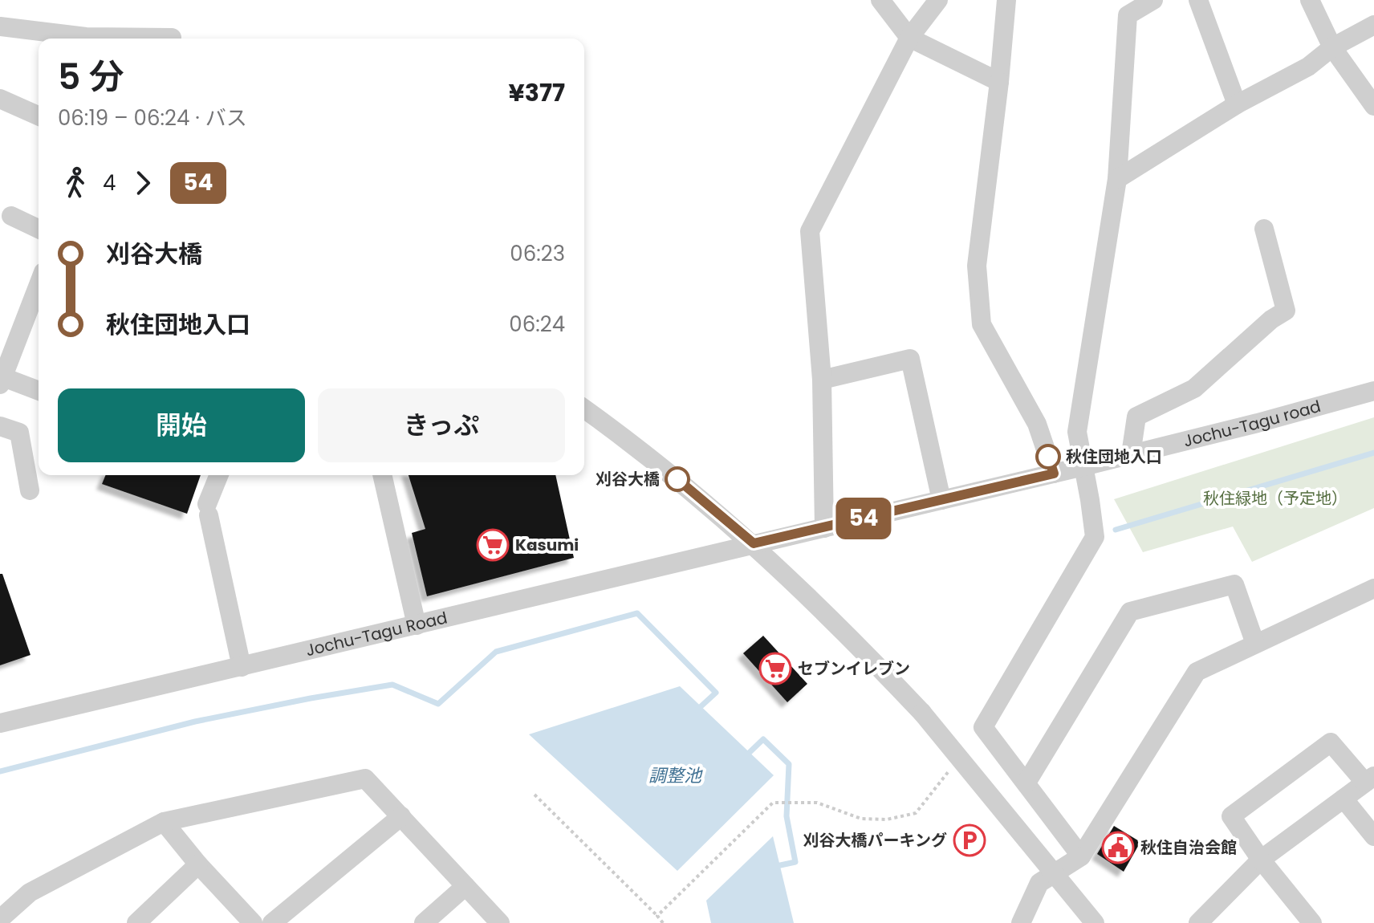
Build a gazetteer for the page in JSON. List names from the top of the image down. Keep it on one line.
{"streets":{"street":["Jochu-Tagu road","Jochu-Tagu Road"]},"crossings":[["Jochu-Tagu road","Jochu-Tagu Road"]],"water":["調整池"],"parks":["秋住緑地（予定地）"],"places":{"other":["秋住団地入口","刈谷大橋"],"supermarket":["Kasumi","セブンイレブン"],"parking":["刈谷大橋パーキング"],"public building":["秋住自治会館"]},"lines":["bus line 54"],"page":{"on_map":"54","heading":["5 分","06:19 – 06:24 · バス","¥377"],"legs":["4","54"],"list":[{"name":"刈谷大橋","value":"06:23"},{"name":"秋住団地入口","value":"06:24"}],"buttons":["開始","きっぷ"]}}
